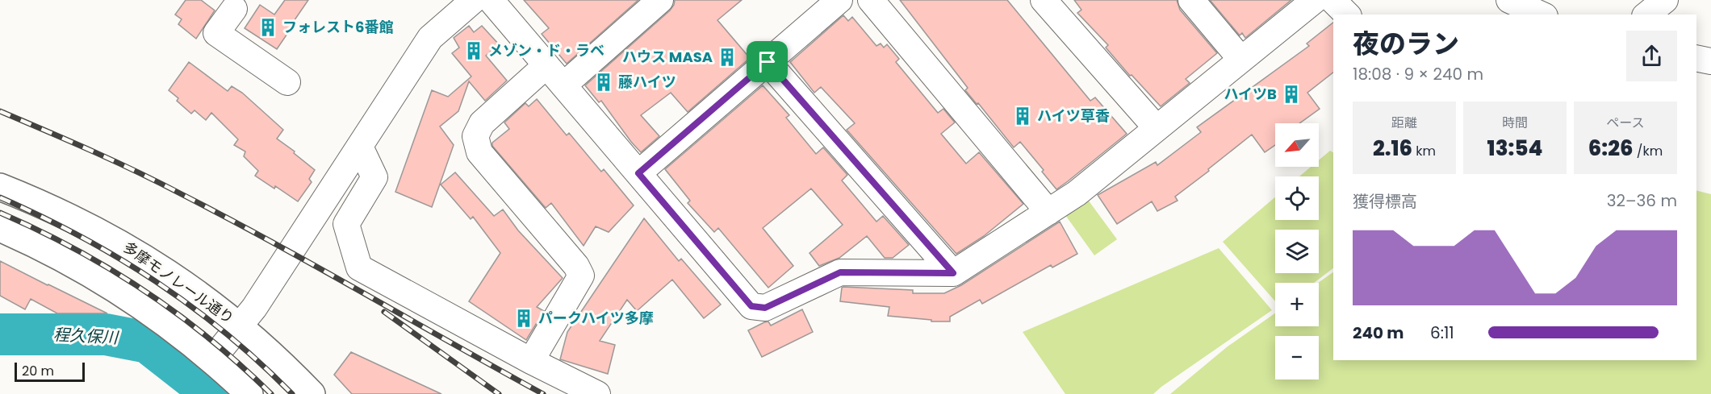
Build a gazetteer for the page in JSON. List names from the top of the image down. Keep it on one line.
{"streets":{"main road":["多摩モノレール通り"]},"water":["程久保川"],"places":{"building":["フォレスト6番館","メゾン・ド・ラベ","ハウス MASA","藤ハイツ","ハイツB","ハイツ草香","パークハイツ多摩"]},"scale_bar":"20 m","north":"bottom left","page":{"heading":["夜のラン","18:08 · 9 × 240 m"],"stats":[["距離","2.16 km"],["時間","13:54"],["ペース","6:26 /km"]],"map_buttons":["+","−"],"chart":["獲得標高","32–36 m"],"list":[{"name":"240 m","note":"6:11"}],"scale":"20 m"}}
